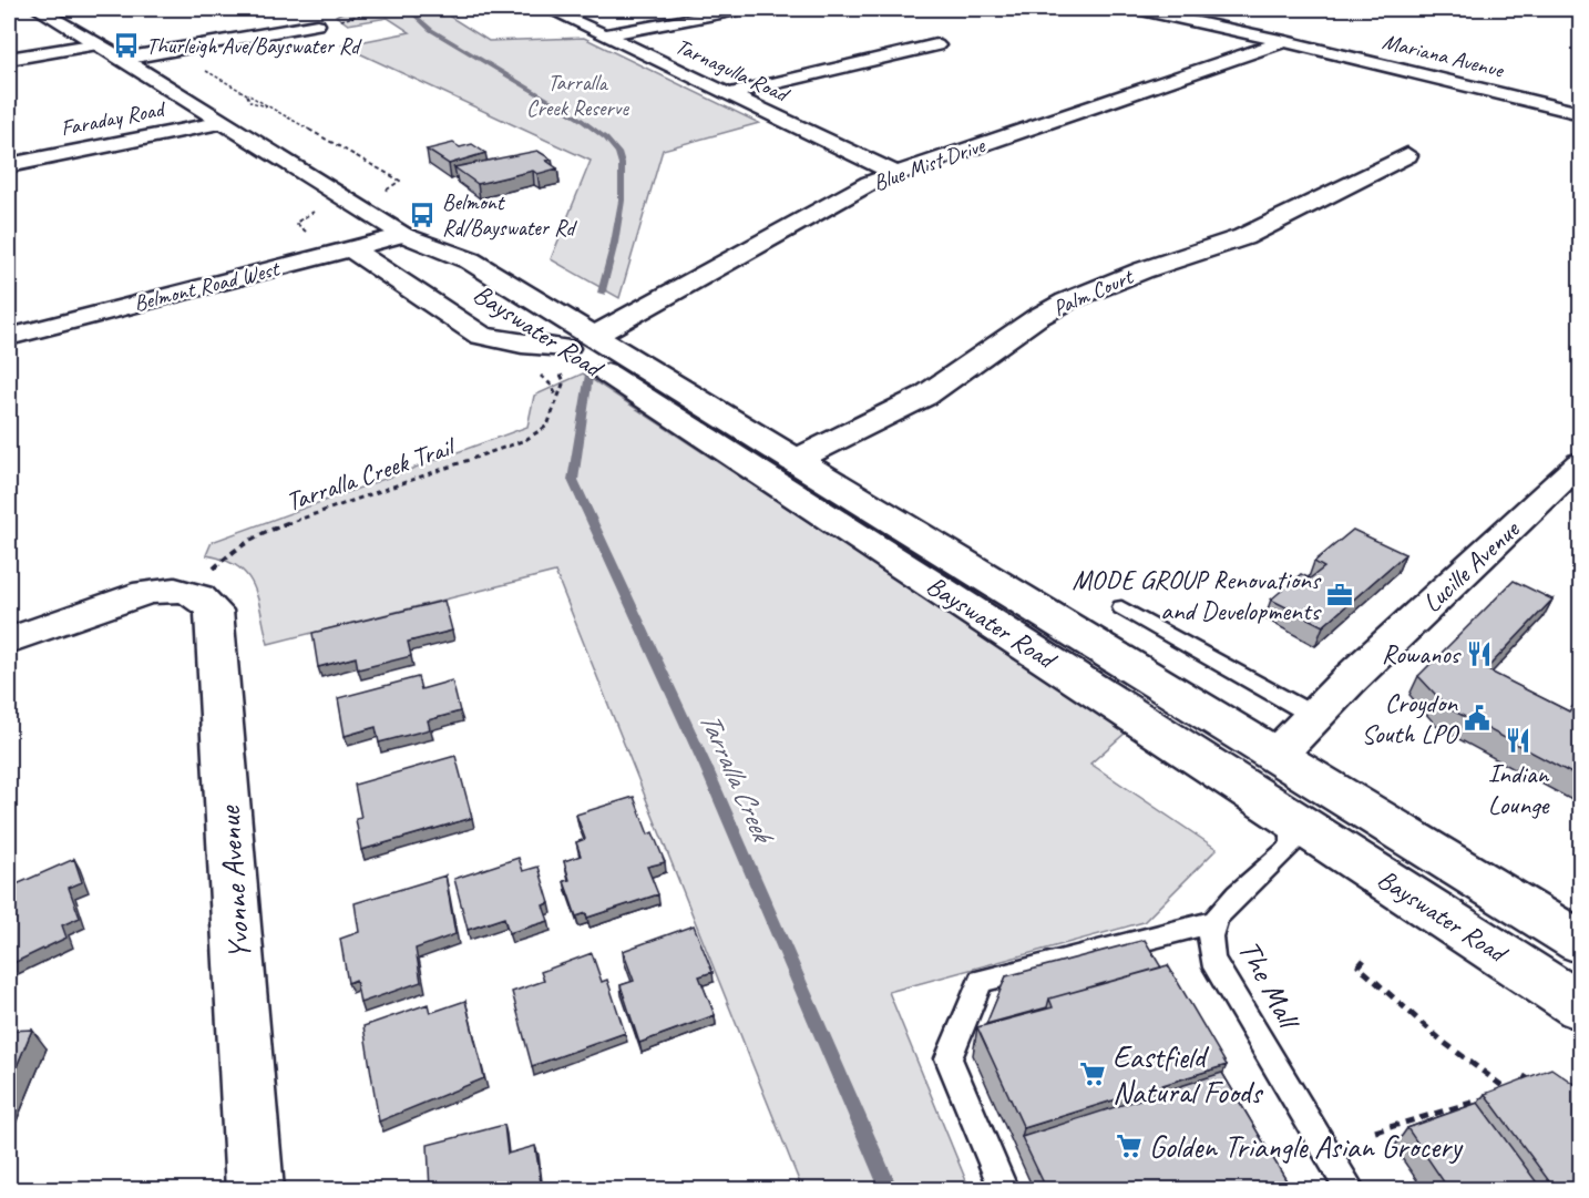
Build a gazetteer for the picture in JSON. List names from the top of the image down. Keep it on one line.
{"streets":{"street":["Mariana Avenue","Tarnagulla Road","Faraday Road","Blue Mist Drive","Belmont Road West","Palm Court","Bayswater Road","Lucille Avenue","Yvonne Avenue"],"lane":["The Mall"],"path":["Tarralla Creek Trail"]},"crossings":[["Mariana Avenue","Blue Mist Drive"],["Tarnagulla Road","Blue Mist Drive"],["Faraday Road","Bayswater Road"],["Blue Mist Drive","Bayswater Road"],["Belmont Road West","Bayswater Road"],["Palm Court","Bayswater Road"],["Bayswater Road","Lucille Avenue"],["Bayswater Road","The Mall"],["Tarralla Creek Trail","Yvonne Avenue"]],"water":["Tarralla Creek"],"parks":["Tarralla Creek Reserve"],"places":{"bus stop":["Thurleigh Ave/Bayswater Rd","Belmont Rd/Bayswater Rd"],"office":["MODE GROUP Renovations and Developments"],"restaurant":["Rowanos","Indian Lounge"],"public building":["Croydon South LPO"],"supermarket":["Eastfield Natural Foods","Golden Triangle Asian Grocery"]}}
